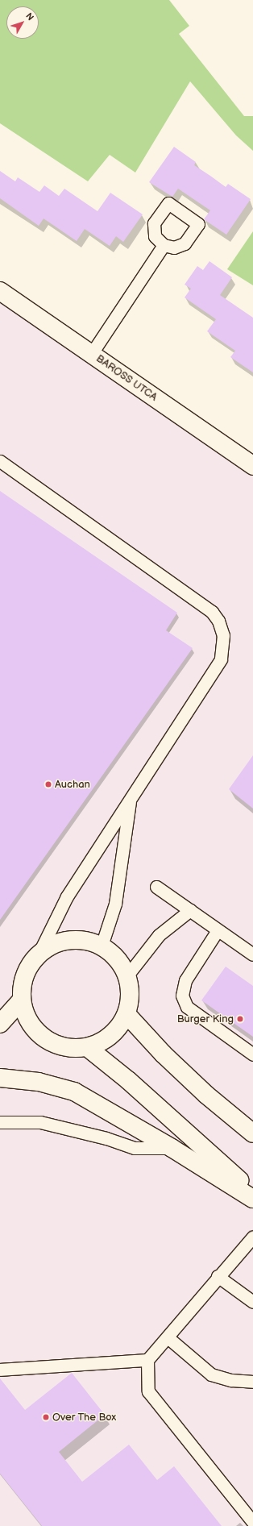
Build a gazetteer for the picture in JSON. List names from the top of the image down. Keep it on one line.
{"streets":{"street":["BAROSS UTCA"]},"places":["Auchan","Burger King","Over The Box"],"north":"top right"}
